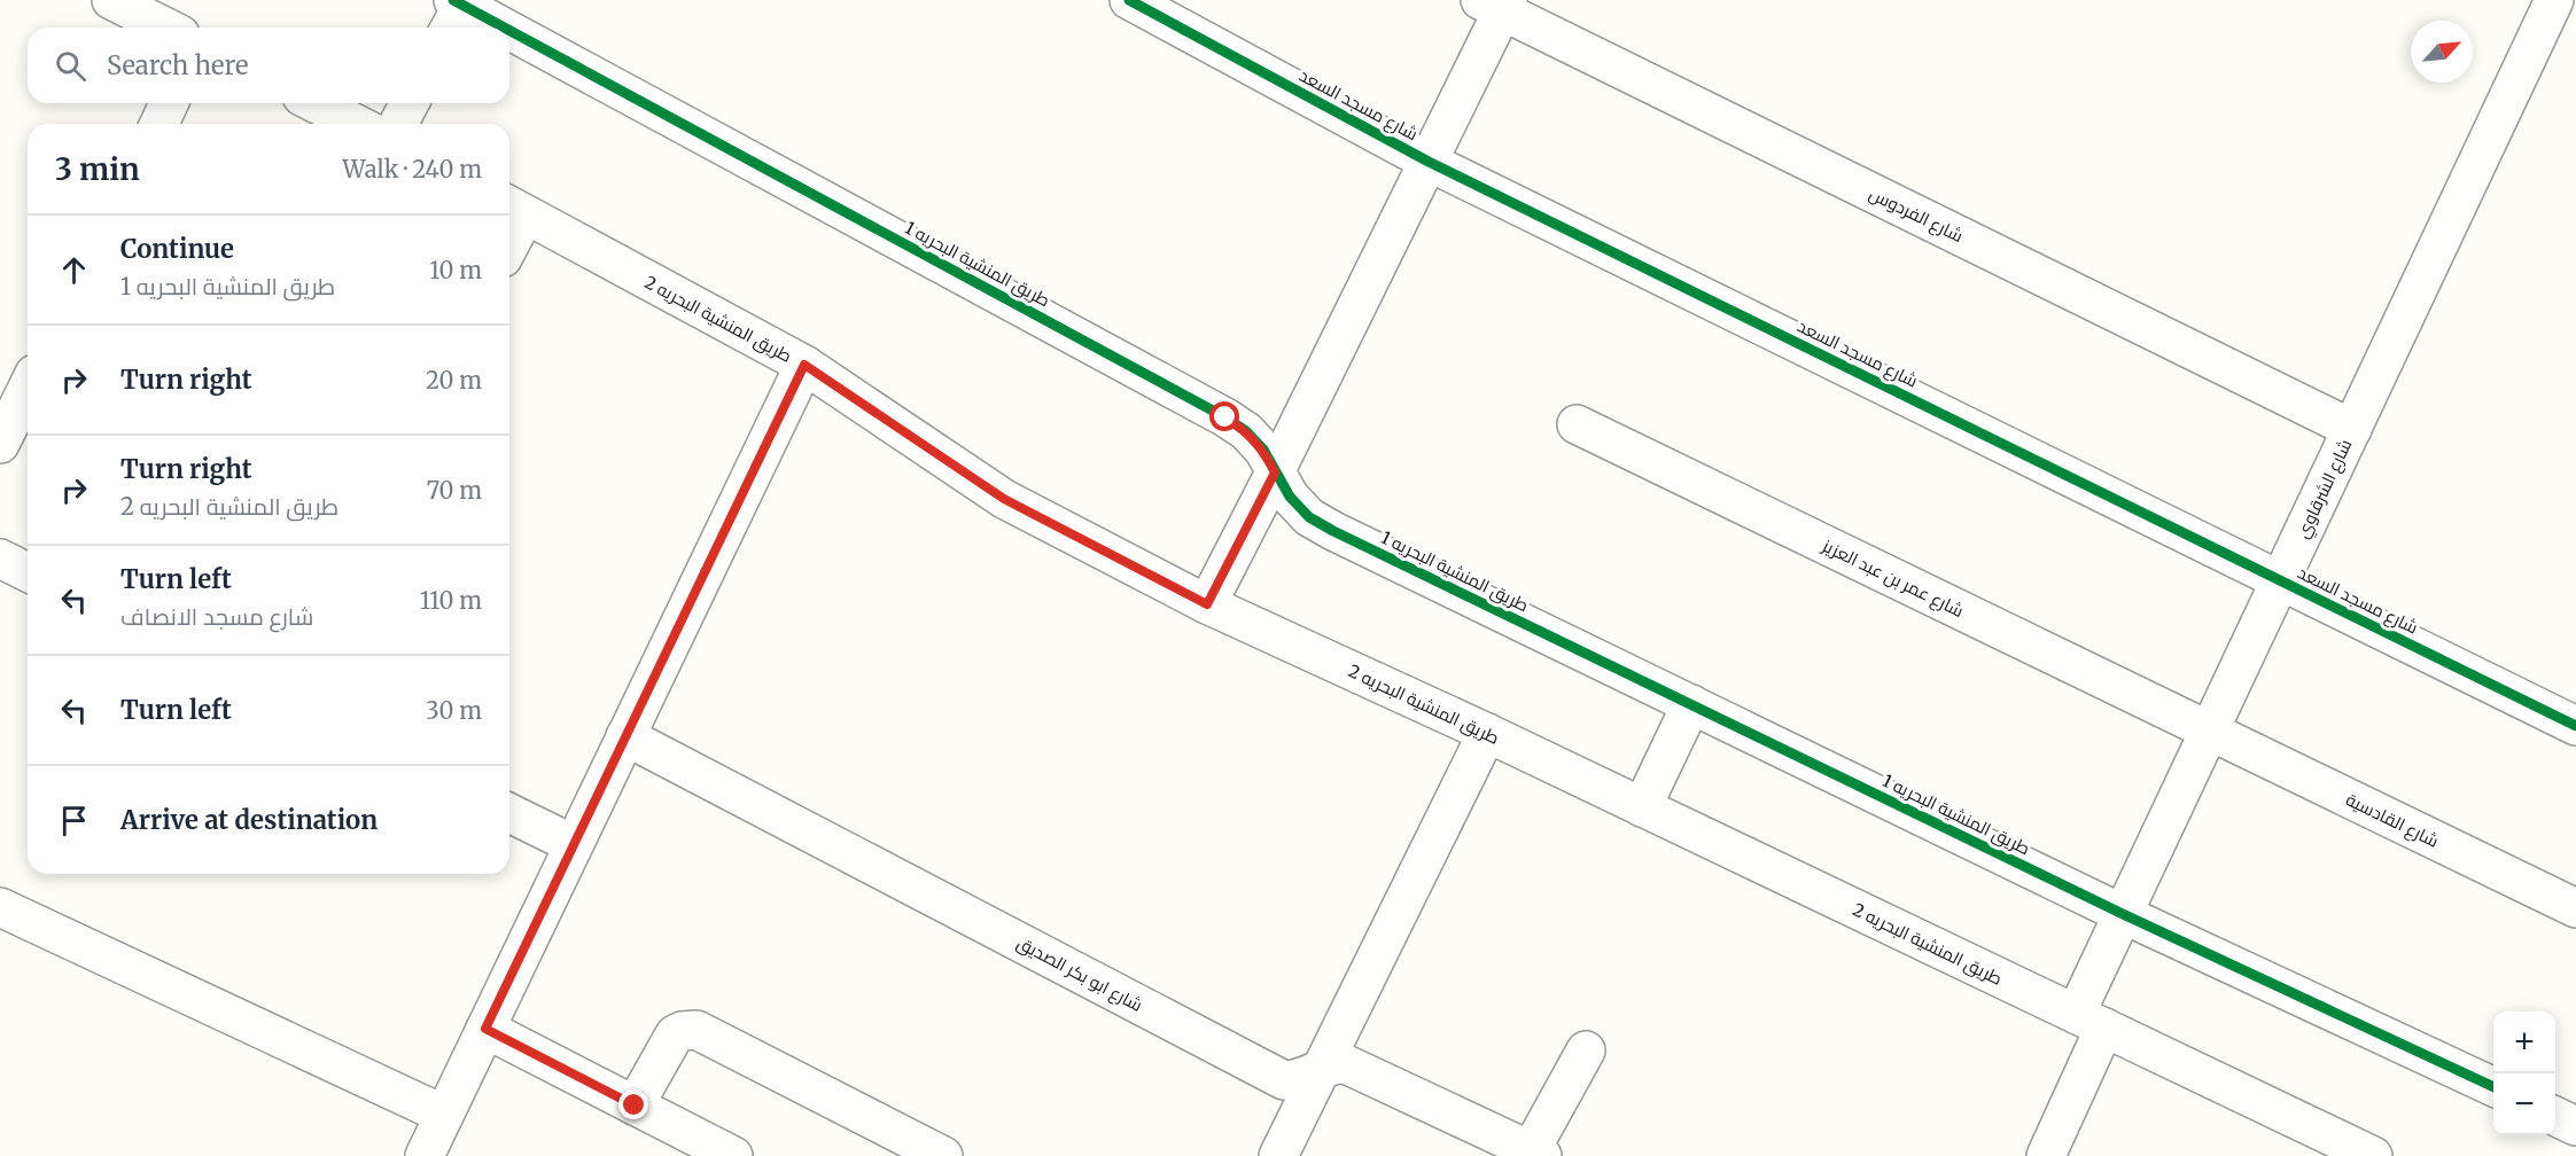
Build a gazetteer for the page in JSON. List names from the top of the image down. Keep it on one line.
{"streets":{"street":["شارع مسجد السعد","شارع الفردوس","طريق المنشية البحريه 1","طريق المنشية البحريه 2","شارع الشرقاوي","شارع عمر بن عبد العزيز","شارع القادسية","شارع ابو بكر الصديق"]},"crossings":[["شارع مسجد السعد","شارع الشرقاوي"],["شارع الفردوس","شارع الشرقاوي"],["طريق المنشية البحريه 1","شارع الشرقاوي"],["طريق المنشية البحريه 2","شارع الشرقاوي"],["شارع الشرقاوي","شارع عمر بن عبد العزيز"],["شارع الشرقاوي","شارع القادسية"],["شارع عمر بن عبد العزيز","شارع القادسية"]],"north":"top right","page":{"search":"Search here","heading":["3 min","Walk · 240 m"],"list":[["Continue","طريق المنشية البحريه 1","10 m"],["Turn right","20 m"],["Turn right","طريق المنشية البحريه 2","70 m"],["Turn left","شارع مسجد الانصاف","110 m"],["Turn left","30 m"],"Arrive at destination"],"map_buttons":["+","−"]}}
